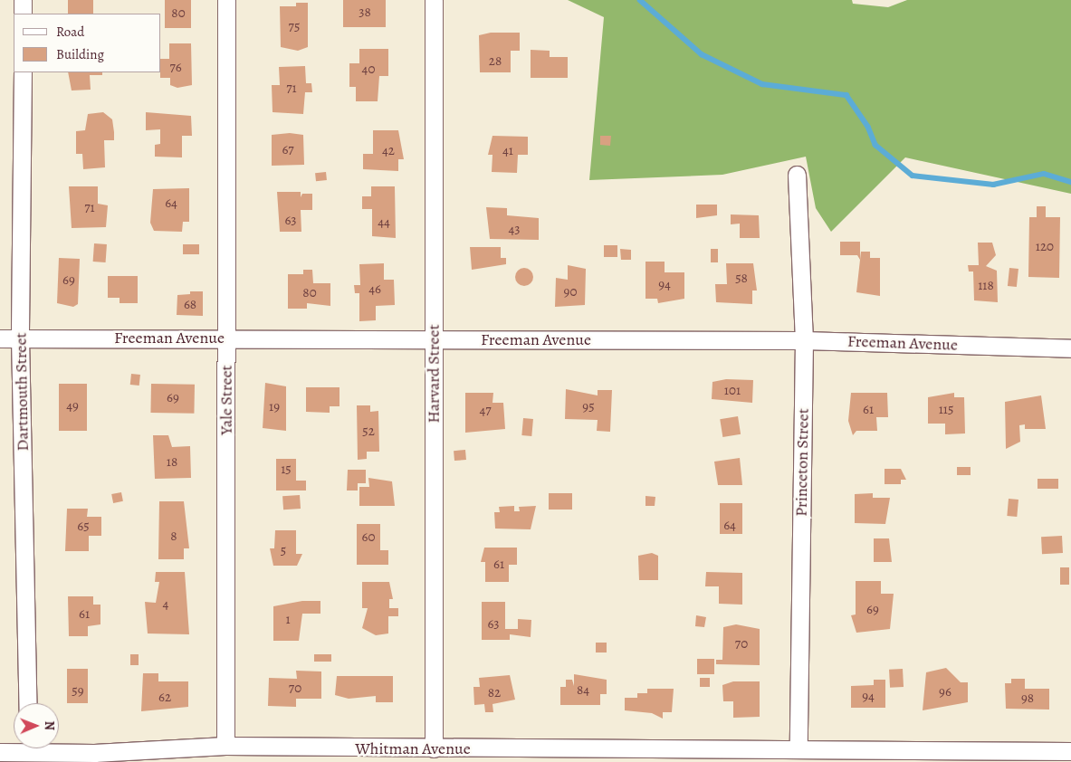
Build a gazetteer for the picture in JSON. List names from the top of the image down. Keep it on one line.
{"streets":{"street":["Freeman Avenue","Harvard Street","Dartmouth Street","Yale Street","Princeton Street","Whitman Avenue"]},"crossings":[["Freeman Avenue","Harvard Street"],["Freeman Avenue","Dartmouth Street"],["Freeman Avenue","Yale Street"],["Freeman Avenue","Princeton Street"],["Harvard Street","Whitman Avenue"],["Yale Street","Whitman Avenue"],["Princeton Street","Whitman Avenue"]],"house_numbers":["38","80","75","28","76","40","71","67","42","41","64","71","63","44","43","120","58","69","94","118","46","90","80","68","101","69","49","19","95","61","115","47","52","18","15","64","65","8","60","5","61","4","69","61","1","63","70","70","84","59","96","82","94","62","98"],"legend":["Road","Building"],"north":"right"}
